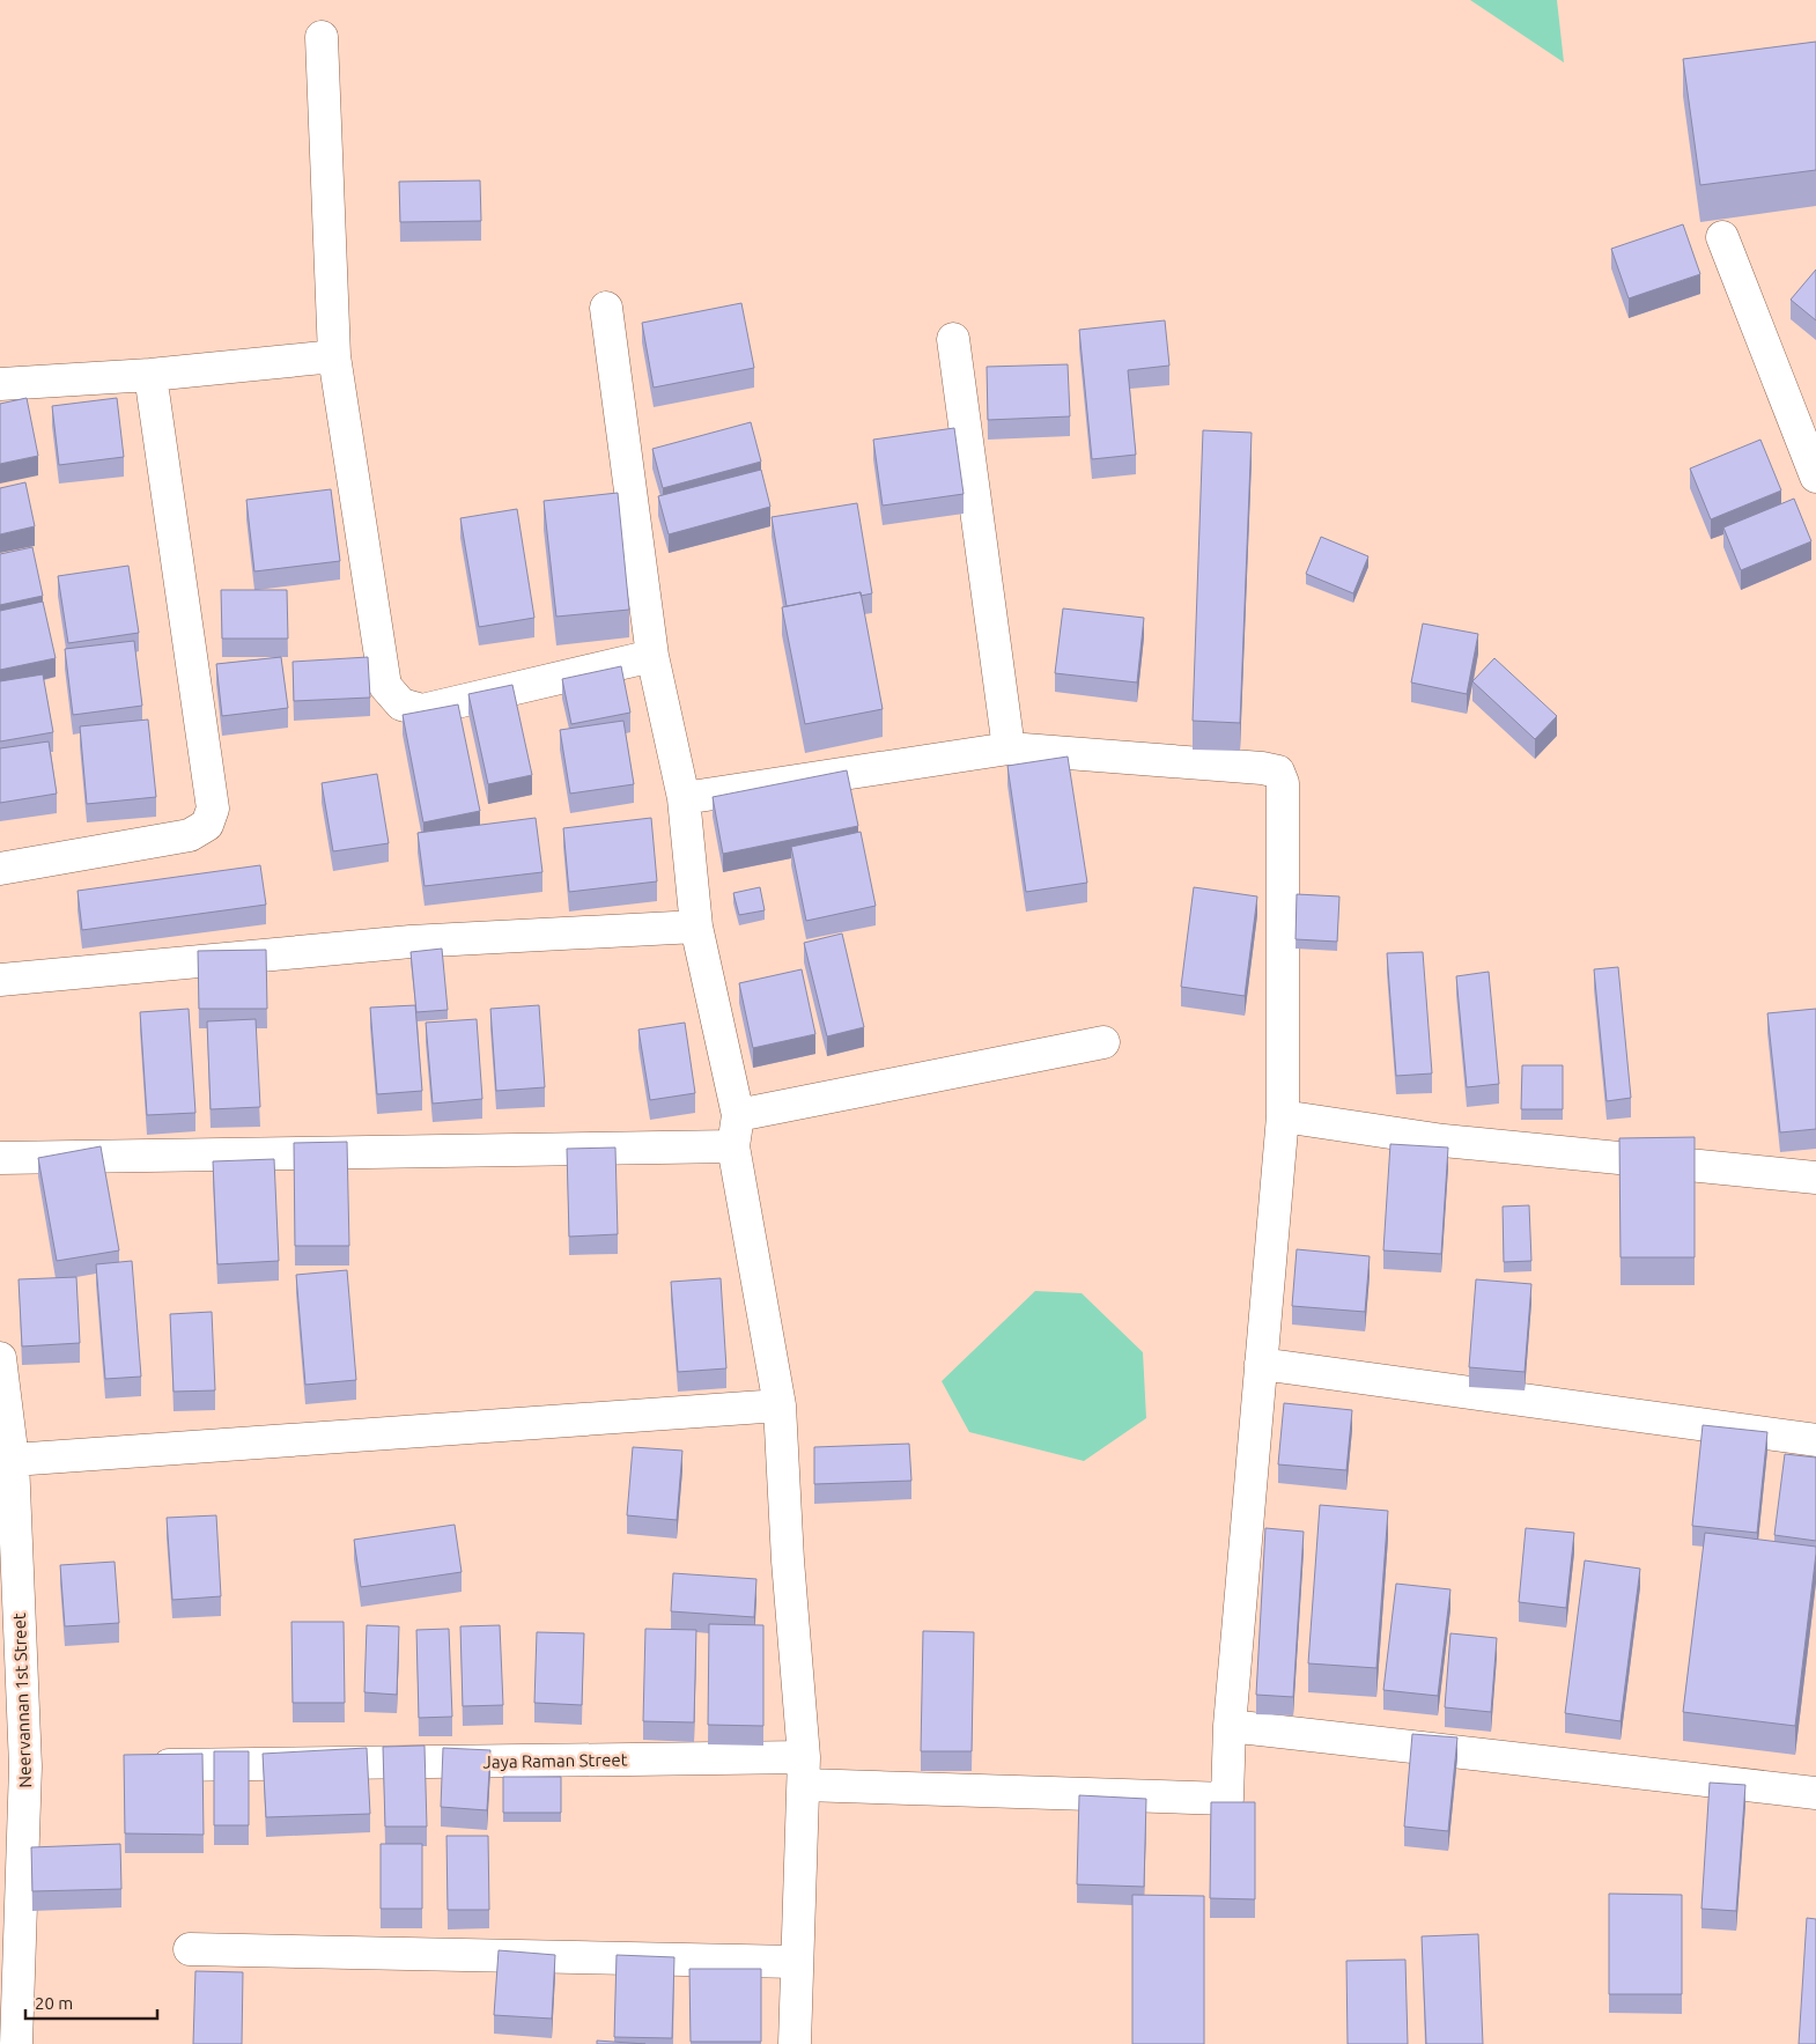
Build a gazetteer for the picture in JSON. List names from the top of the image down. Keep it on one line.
{"streets":{"street":["Neervannan 1st Street","Jaya Raman Street"]},"scale_bar":"20 m"}
